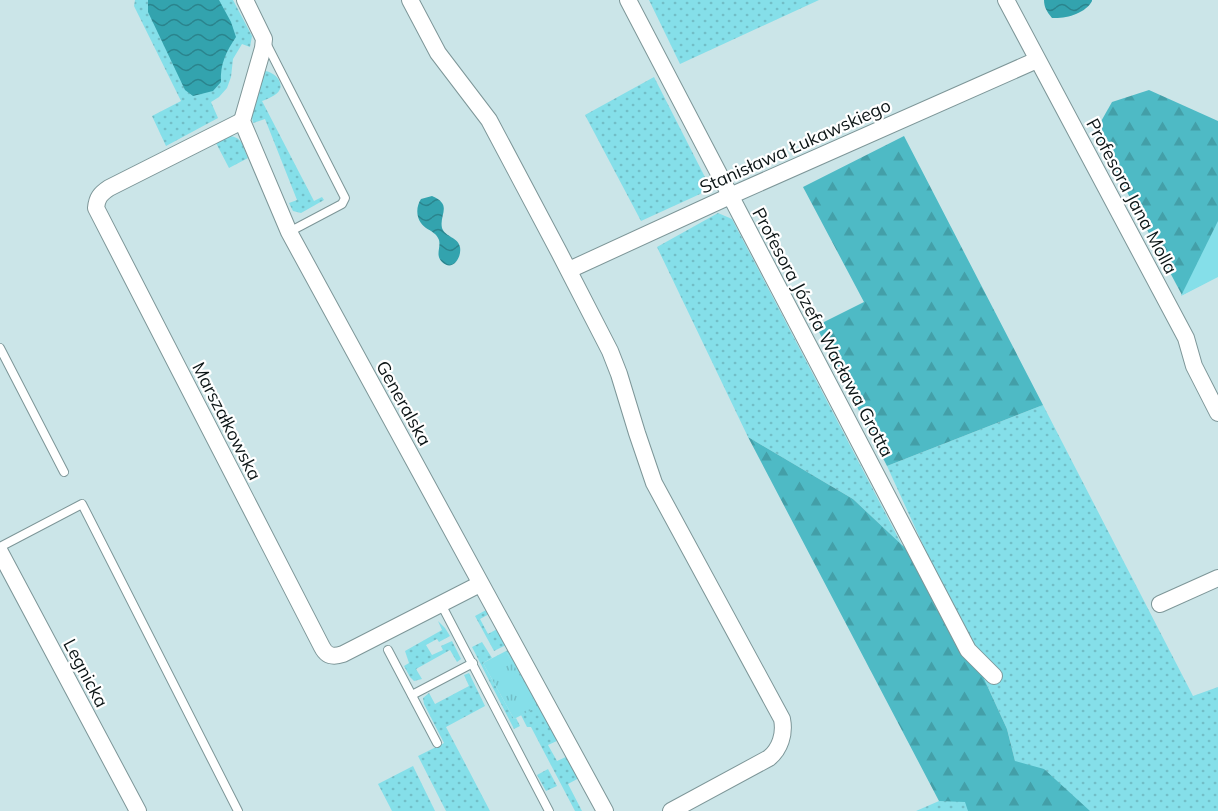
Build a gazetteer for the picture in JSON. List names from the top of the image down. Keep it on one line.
{"streets":{"street":["Stanisława Łukawskiego","Profesora Jana Molla","Profesora Józefa Wacława Grotta","Generalska","Marszałkowska","Legnicka"]},"crossings":[["Stanisława Łukawskiego","Profesora Jana Molla"],["Stanisława Łukawskiego","Profesora Józefa Wacława Grotta"],["Generalska","Marszałkowska"]]}
